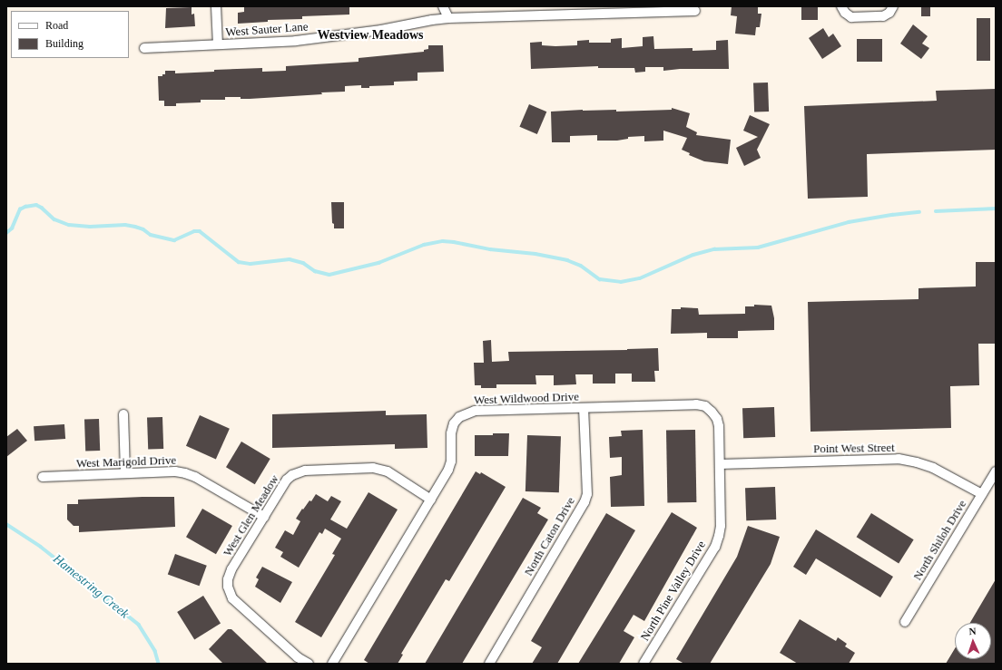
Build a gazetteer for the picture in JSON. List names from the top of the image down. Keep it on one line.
{"streets":{"street":["West Sauter Lane","West Wildwood Drive","Point West Street","West Marigold Drive","West Glen Meadow","North Caton Drive","North Shiloh Drive","North Pine Valley Drive"]},"crossings":[["West Wildwood Drive","Point West Street"],["West Wildwood Drive","West Glen Meadow"],["West Wildwood Drive","North Caton Drive"],["West Wildwood Drive","North Pine Valley Drive"],["Point West Street","North Shiloh Drive"],["Point West Street","North Pine Valley Drive"],["West Marigold Drive","West Glen Meadow"]],"districts":["Westview Meadows"],"water":["Hamestring Creek"],"legend":["Road","Building"],"north":"top"}
